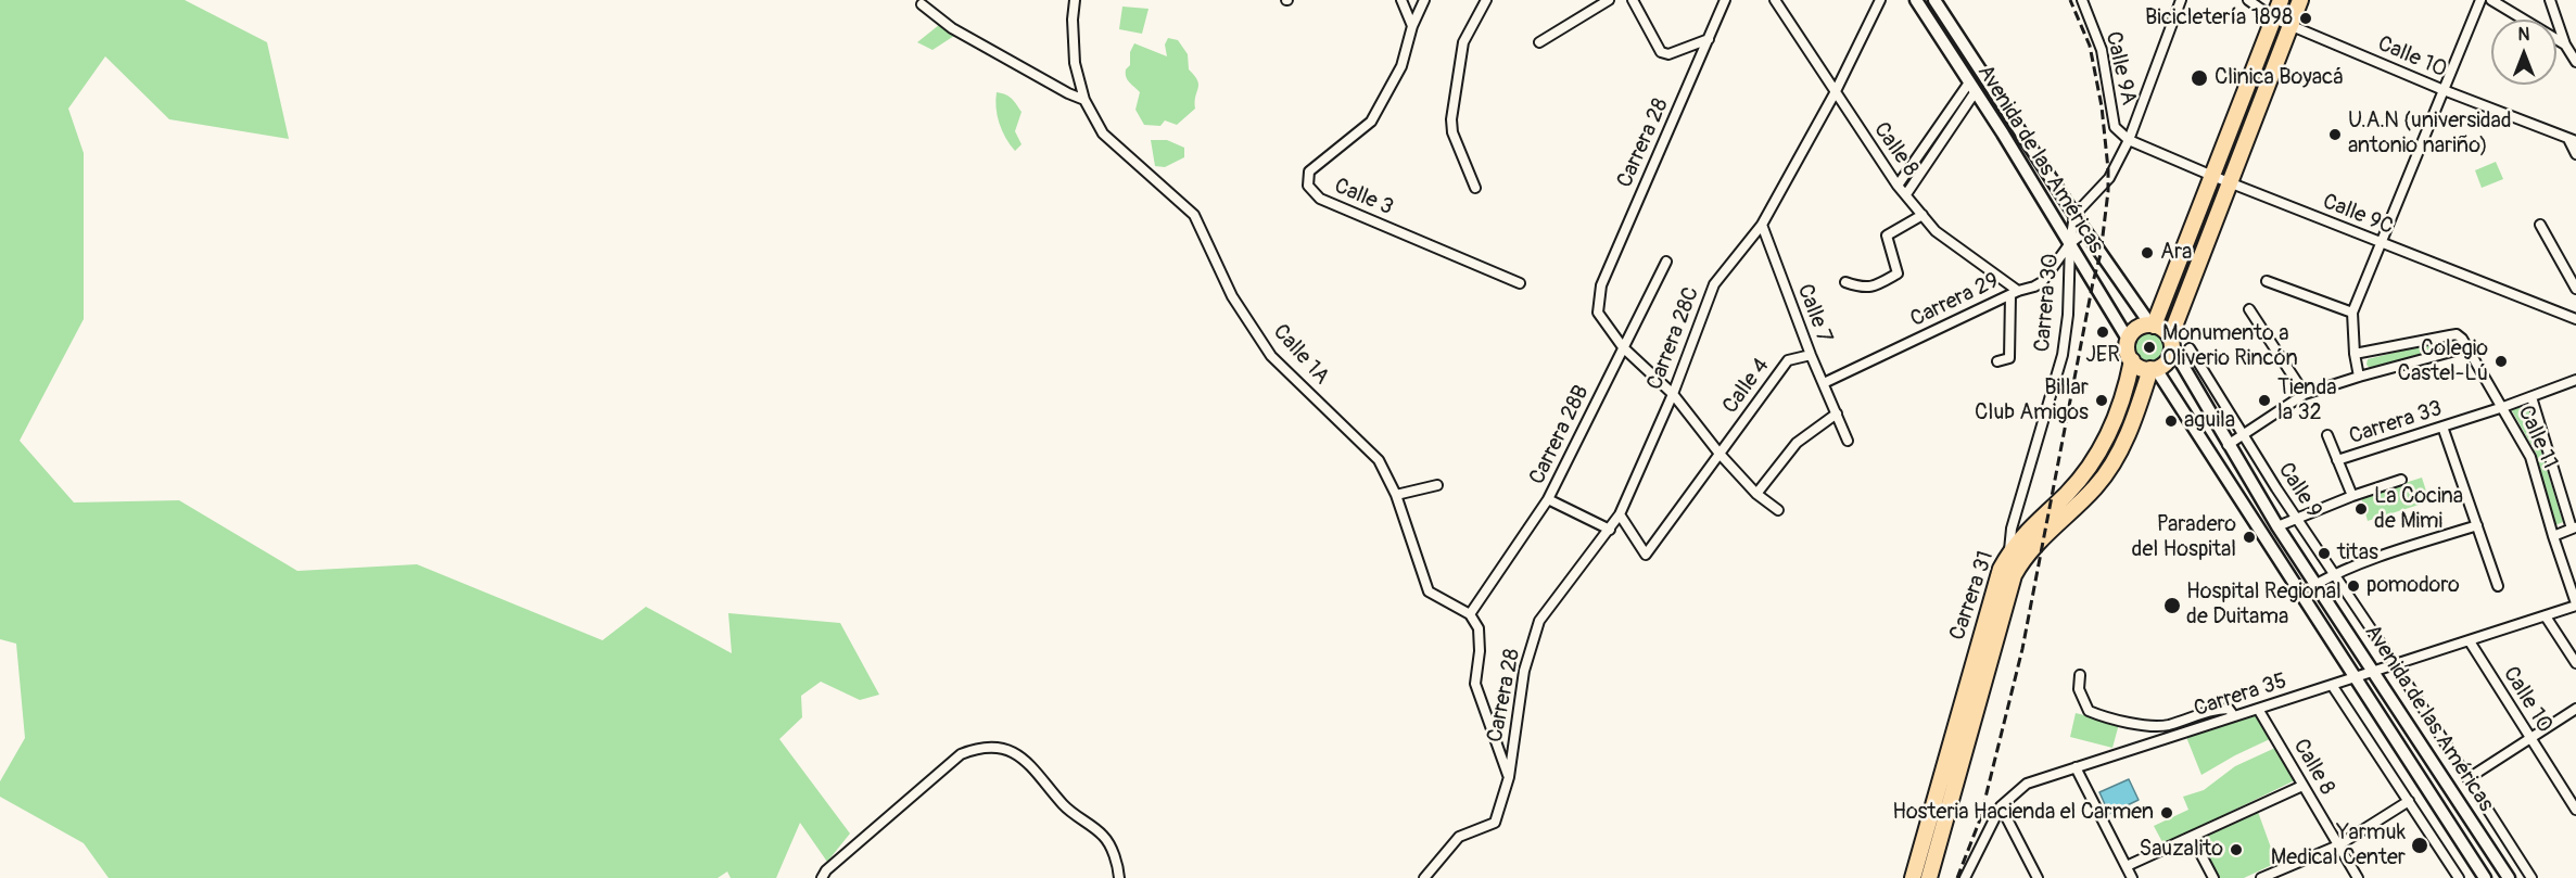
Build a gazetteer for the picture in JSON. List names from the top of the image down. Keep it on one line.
{"streets":{"highway":["Carrera 31"],"main road":["Avenida de las Américas"],"street":["Calle 10","Calle 9A","Carrera 28","Calle 8","Calle 3","Calle 9C","Carrera 29","Carrera 30","Calle 7","Carrera 28C","Calle 1A","Calle 4","Carrera 33","Carrera 28B","Calle 11","Calle 9","Carrera 35"]},"crossings":[["Calle 10","Carrera 35"],["Calle 9A","Calle 9C"],["Carrera 28","Carrera 28C"],["Carrera 28","Carrera 28B"],["Calle 8","Carrera 29"],["Calle 8","Carrera 28C"],["Calle 8","Carrera 35"],["Avenida de las Américas","Carrera 29"],["Avenida de las Américas","Carrera 30"],["Avenida de las Américas","Carrera 31"],["Avenida de las Américas","Carrera 35"],["Carrera 29","Carrera 30"],["Carrera 29","Calle 7"],["Carrera 30","Carrera 31"],["Calle 7","Carrera 28C"],["Calle 7","Calle 4"],["Calle 1A","Carrera 28B"],["Carrera 33","Calle 11"],["Calle 11","Carrera 35"],["Calle 9","Carrera 35"]],"places":["Bicicletería 1898","Clinica Boyacá","U.A.N (universidad antonio nariño)","Ara","JER","Monumento a Oliverio Rincón","Colegio Castel-Lú","Billar Club Amigos","Tienda la 32","aguila","La Cocina de Mimi","Paradero del Hospital","titas","pomodoro","Hospital Regional de Duitama","Hosteria Hacienda el Carmen","Yarmuk Medical Center","Sauzalito"],"north":"top"}
